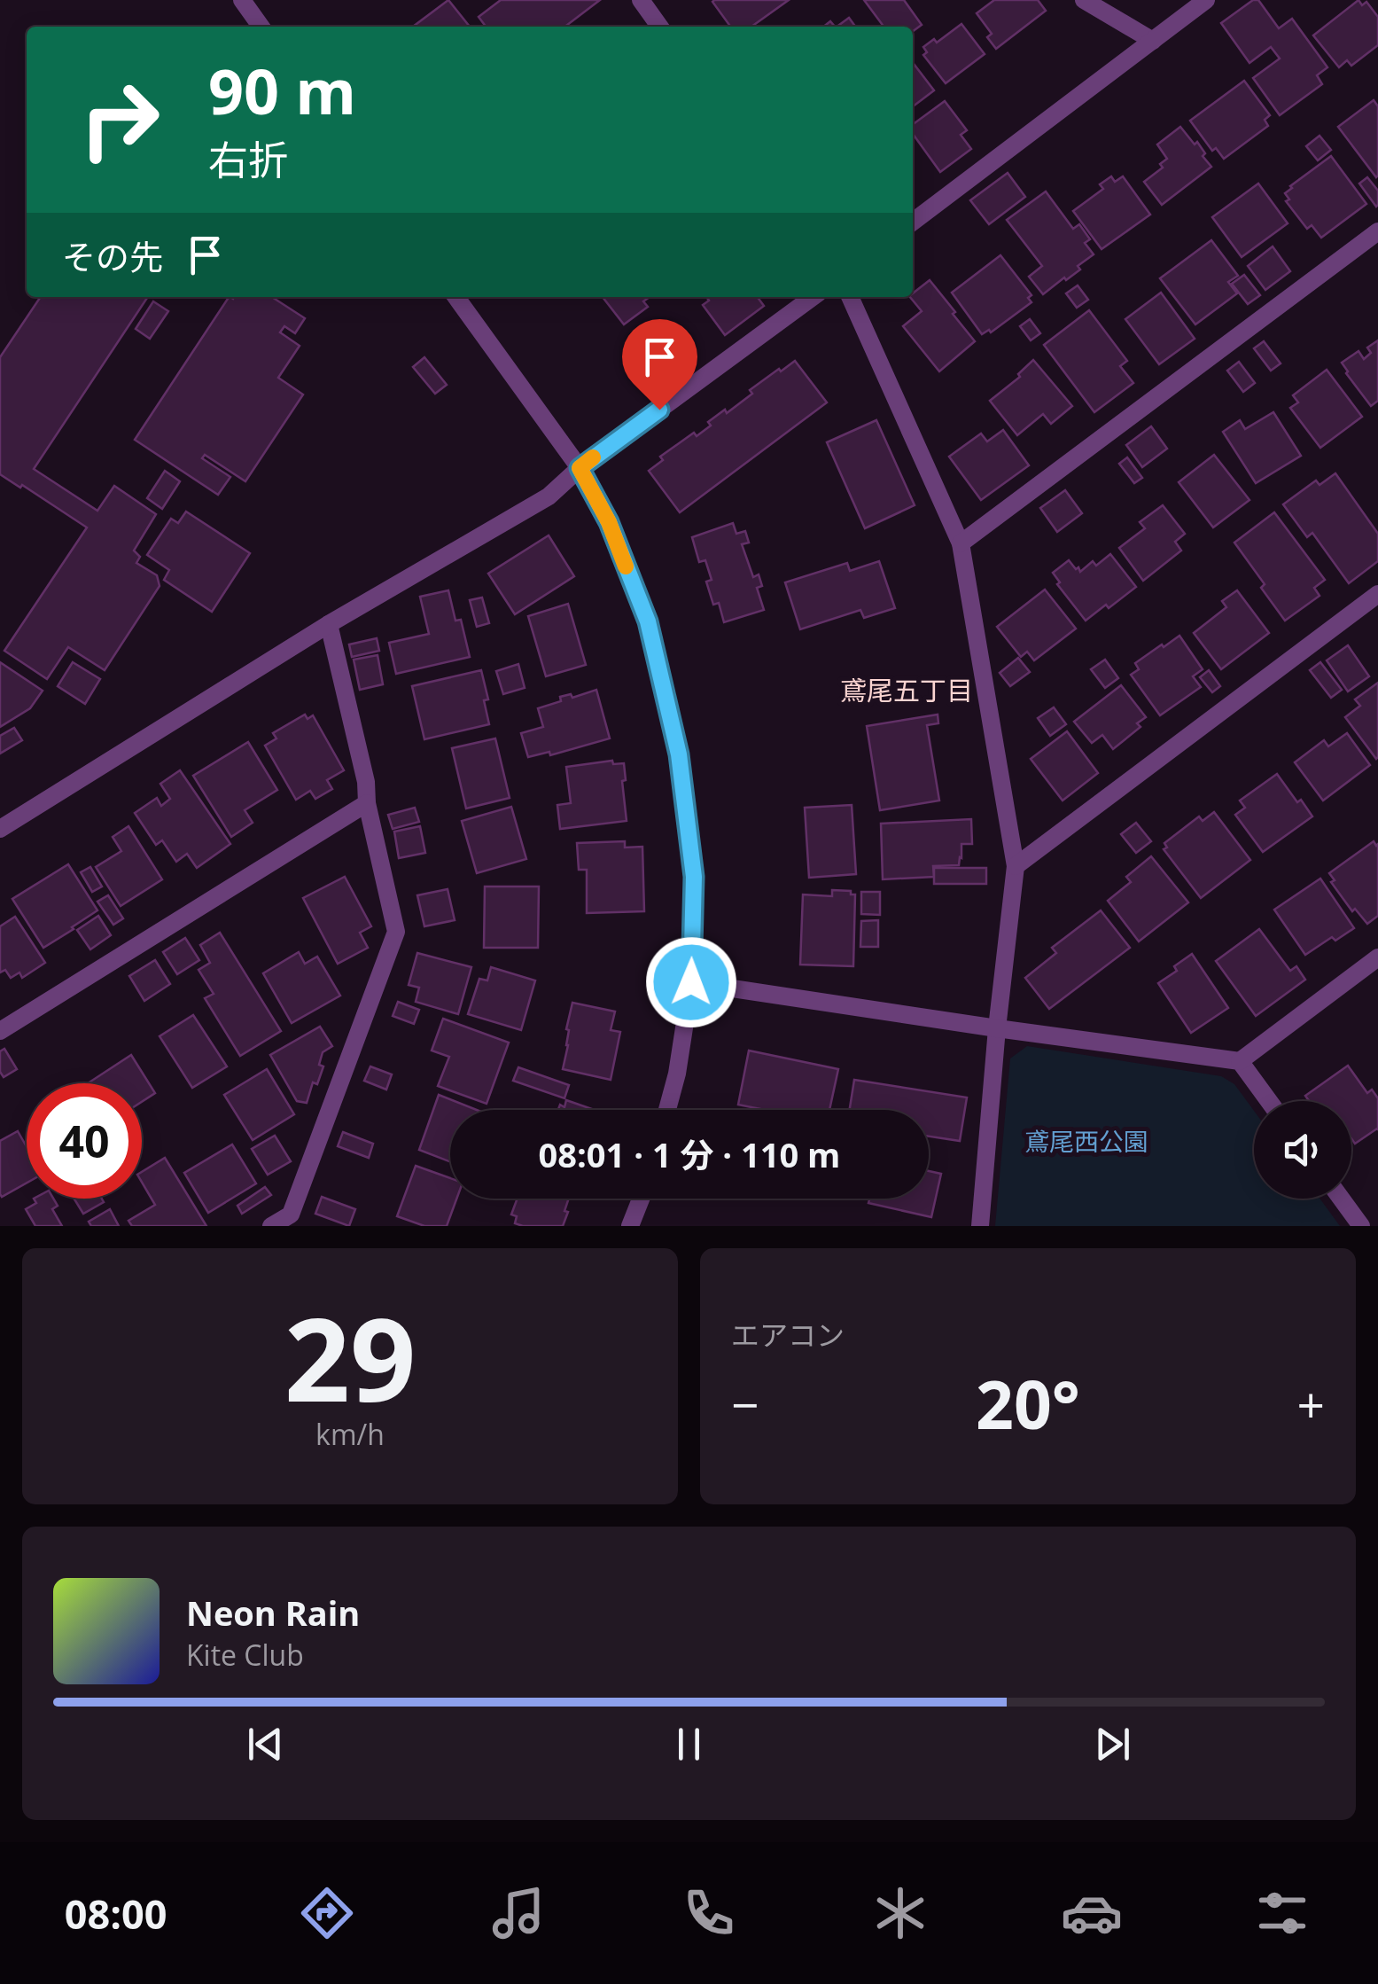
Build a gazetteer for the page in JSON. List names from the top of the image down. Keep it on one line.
{"districts":["鳶尾五丁目"],"parks":["鳶尾西公園"],"page":{"turn":["90 m","右折"],"then":"その先","limit":"40","trip":"08:01 · 1 分 · 110 m","tile":[["29","km/h"],"エアコン"],"heat":["−","20°","+"],"song":["Neon Rain","Kite Club"],"tabs":"08:00"}}
